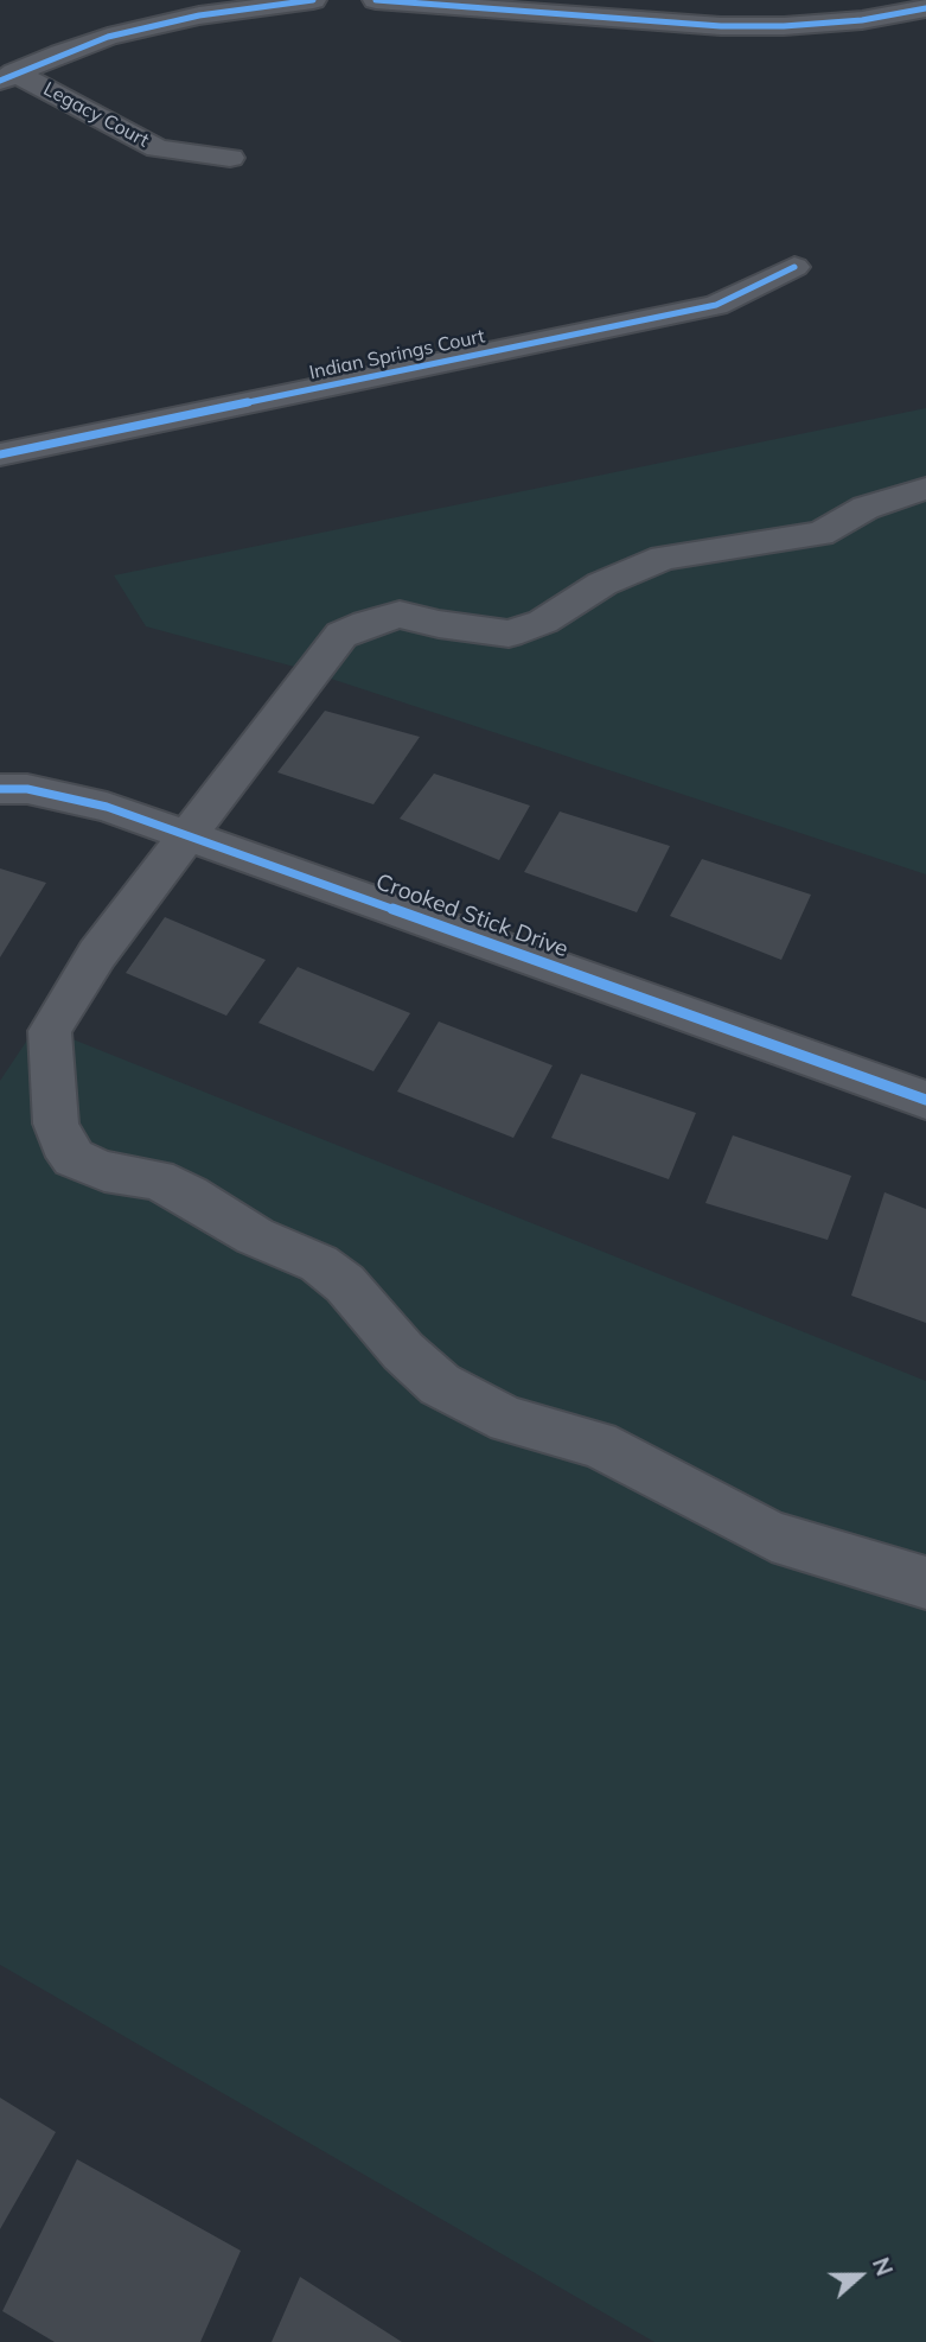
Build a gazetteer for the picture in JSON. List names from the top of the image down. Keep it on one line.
{"streets":{"street":["Legacy Court","Indian Springs Court","Crooked Stick Drive"]},"north":"right"}
